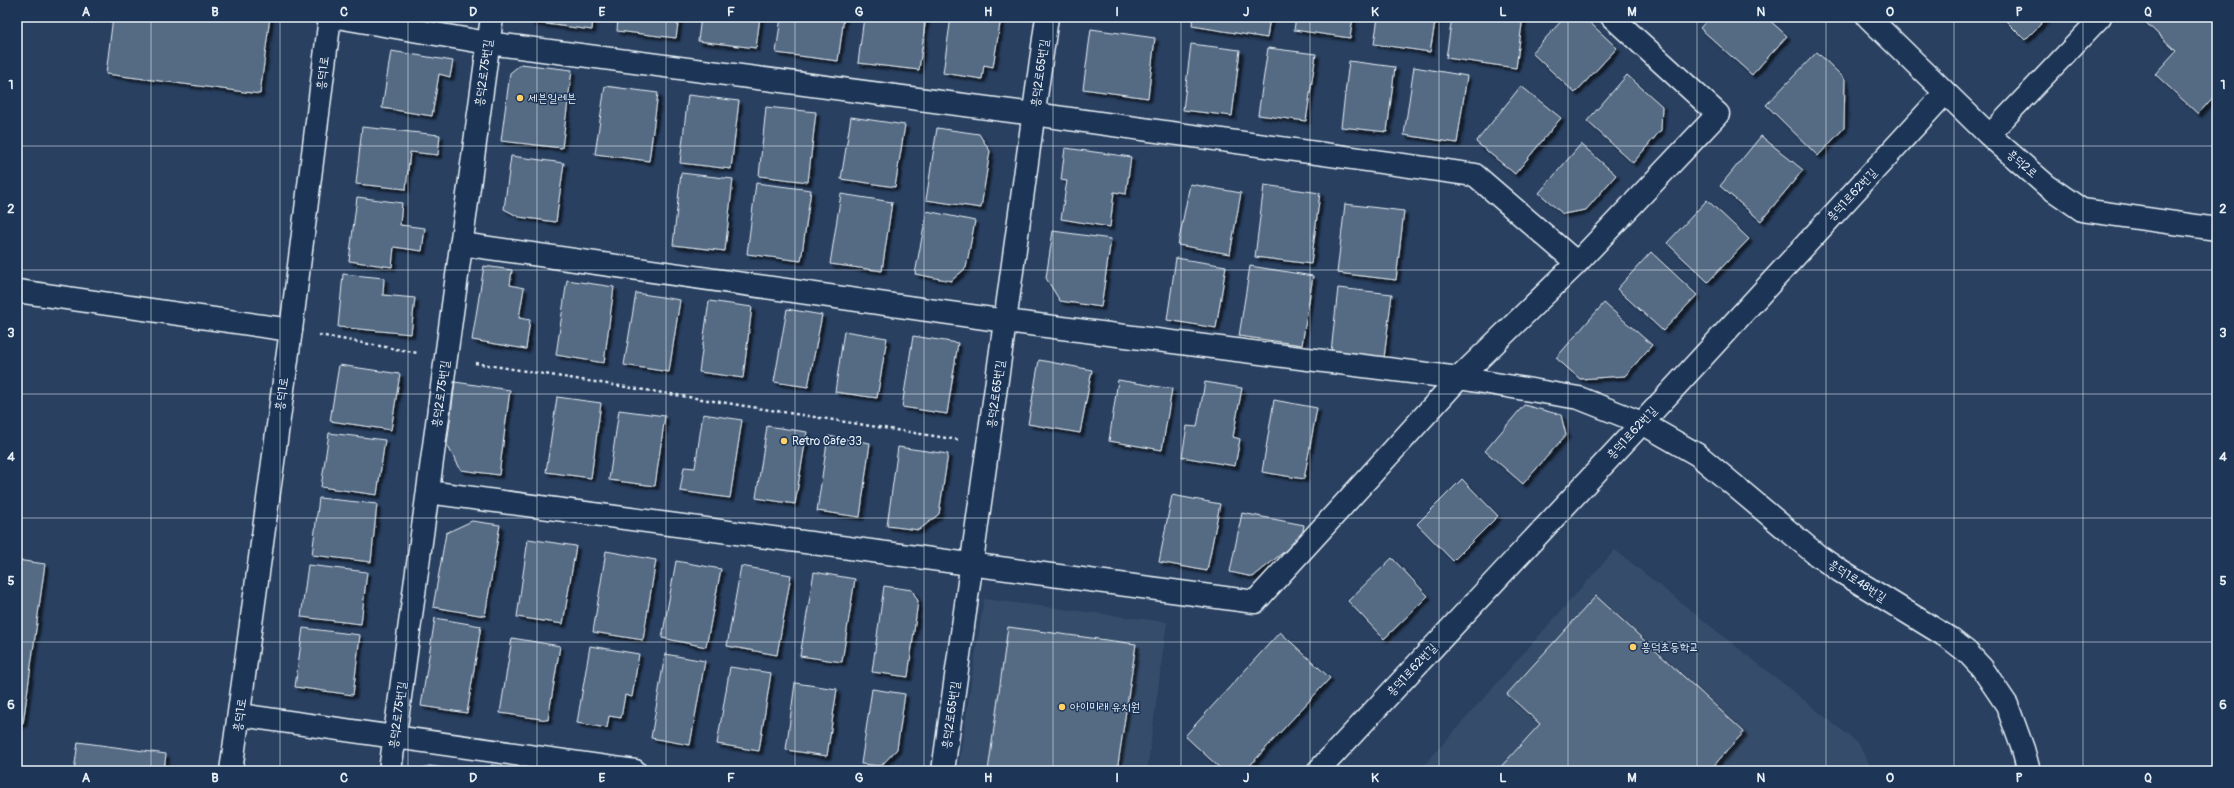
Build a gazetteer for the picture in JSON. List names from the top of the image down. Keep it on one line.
{"streets":{"street":["흥덕1로","흥덕2로75번길","흥덕2로65번길","흥덕2로","흥덕1로62번길","흥덕1로48번길"]},"crossings":[["흥덕2로75번길","흥덕1로48번길"],["흥덕2로65번길","흥덕1로48번길"],["흥덕2로","흥덕1로62번길"],["흥덕1로62번길","흥덕1로48번길"]],"places":["세븐일레븐","Retro Cafe 33","흥덕초등학교","아이미래 유치원"],"grid":{"columns":["A","B","C","D","E","F","G","H","I","J","K","L","M","N","O","P","Q"],"rows":["1","2","3","4","5","6"]}}
